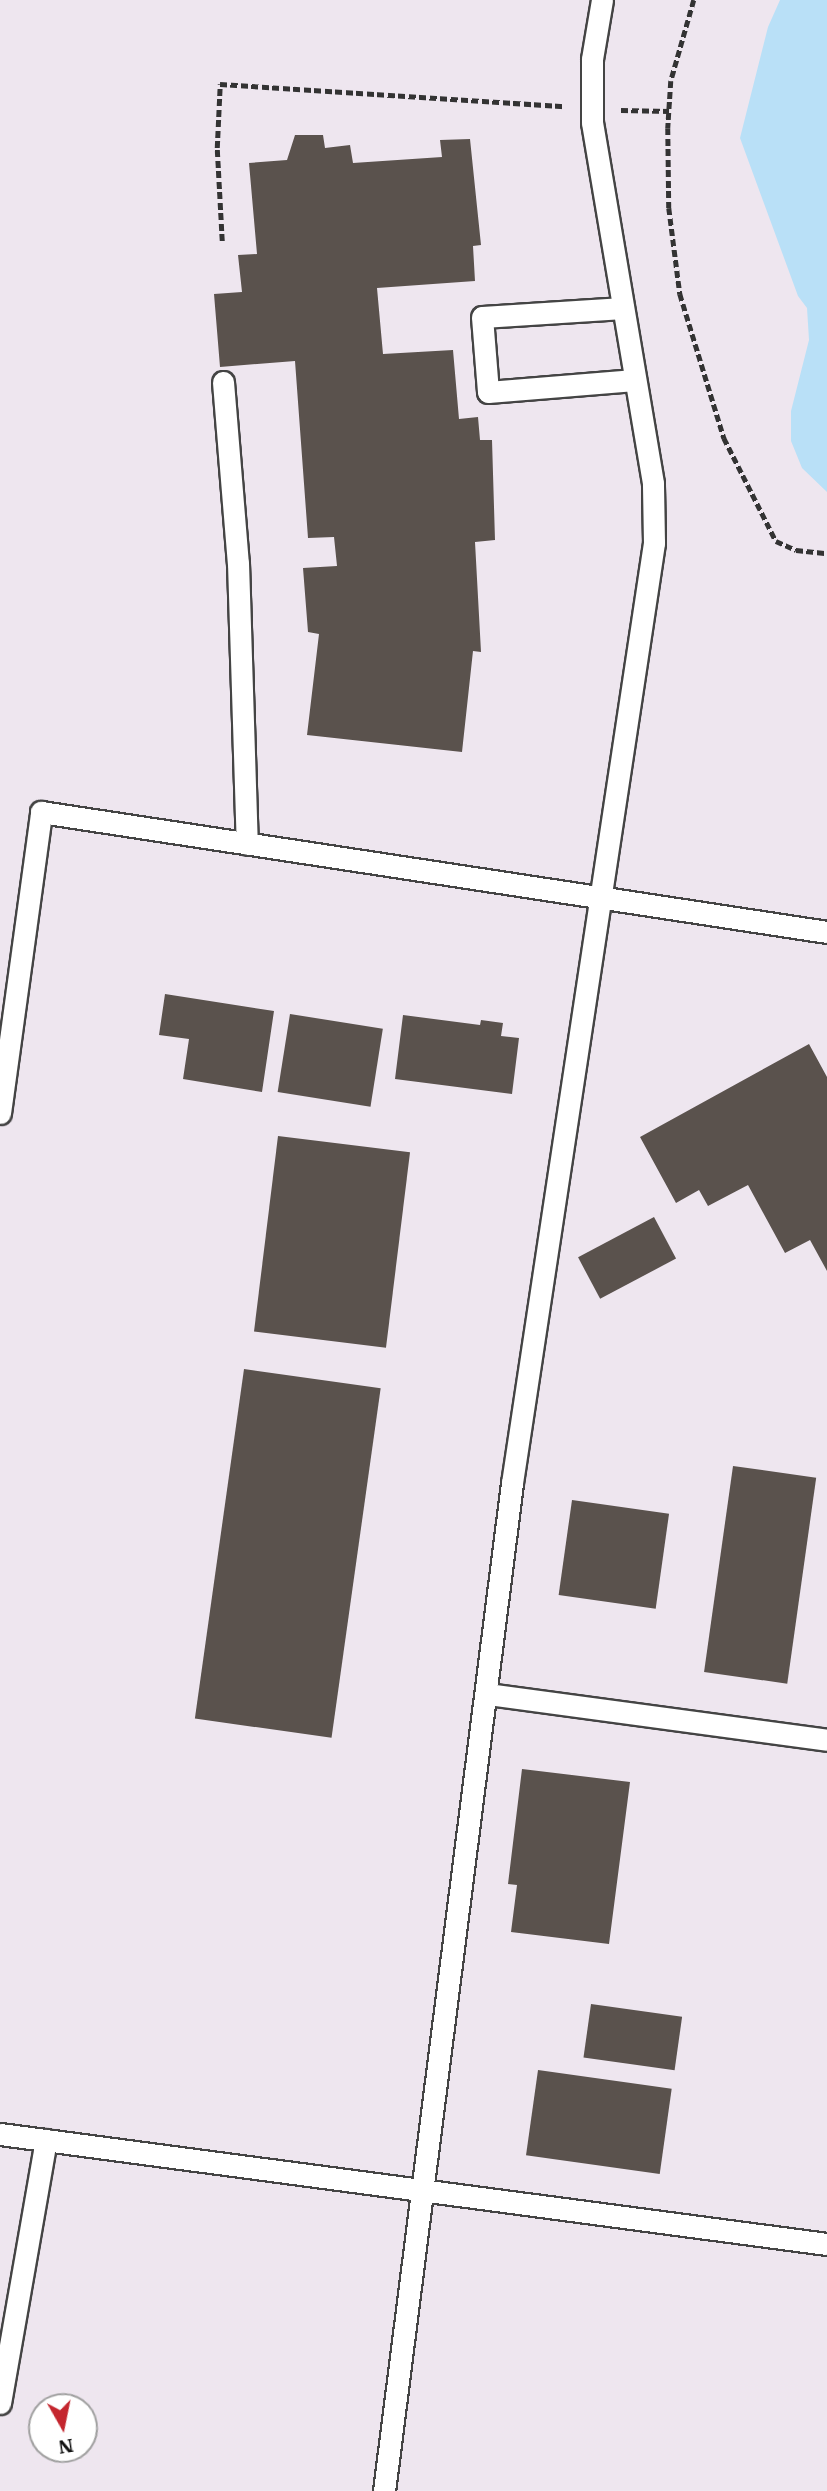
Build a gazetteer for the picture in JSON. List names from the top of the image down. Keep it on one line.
{"north":"bottom"}
